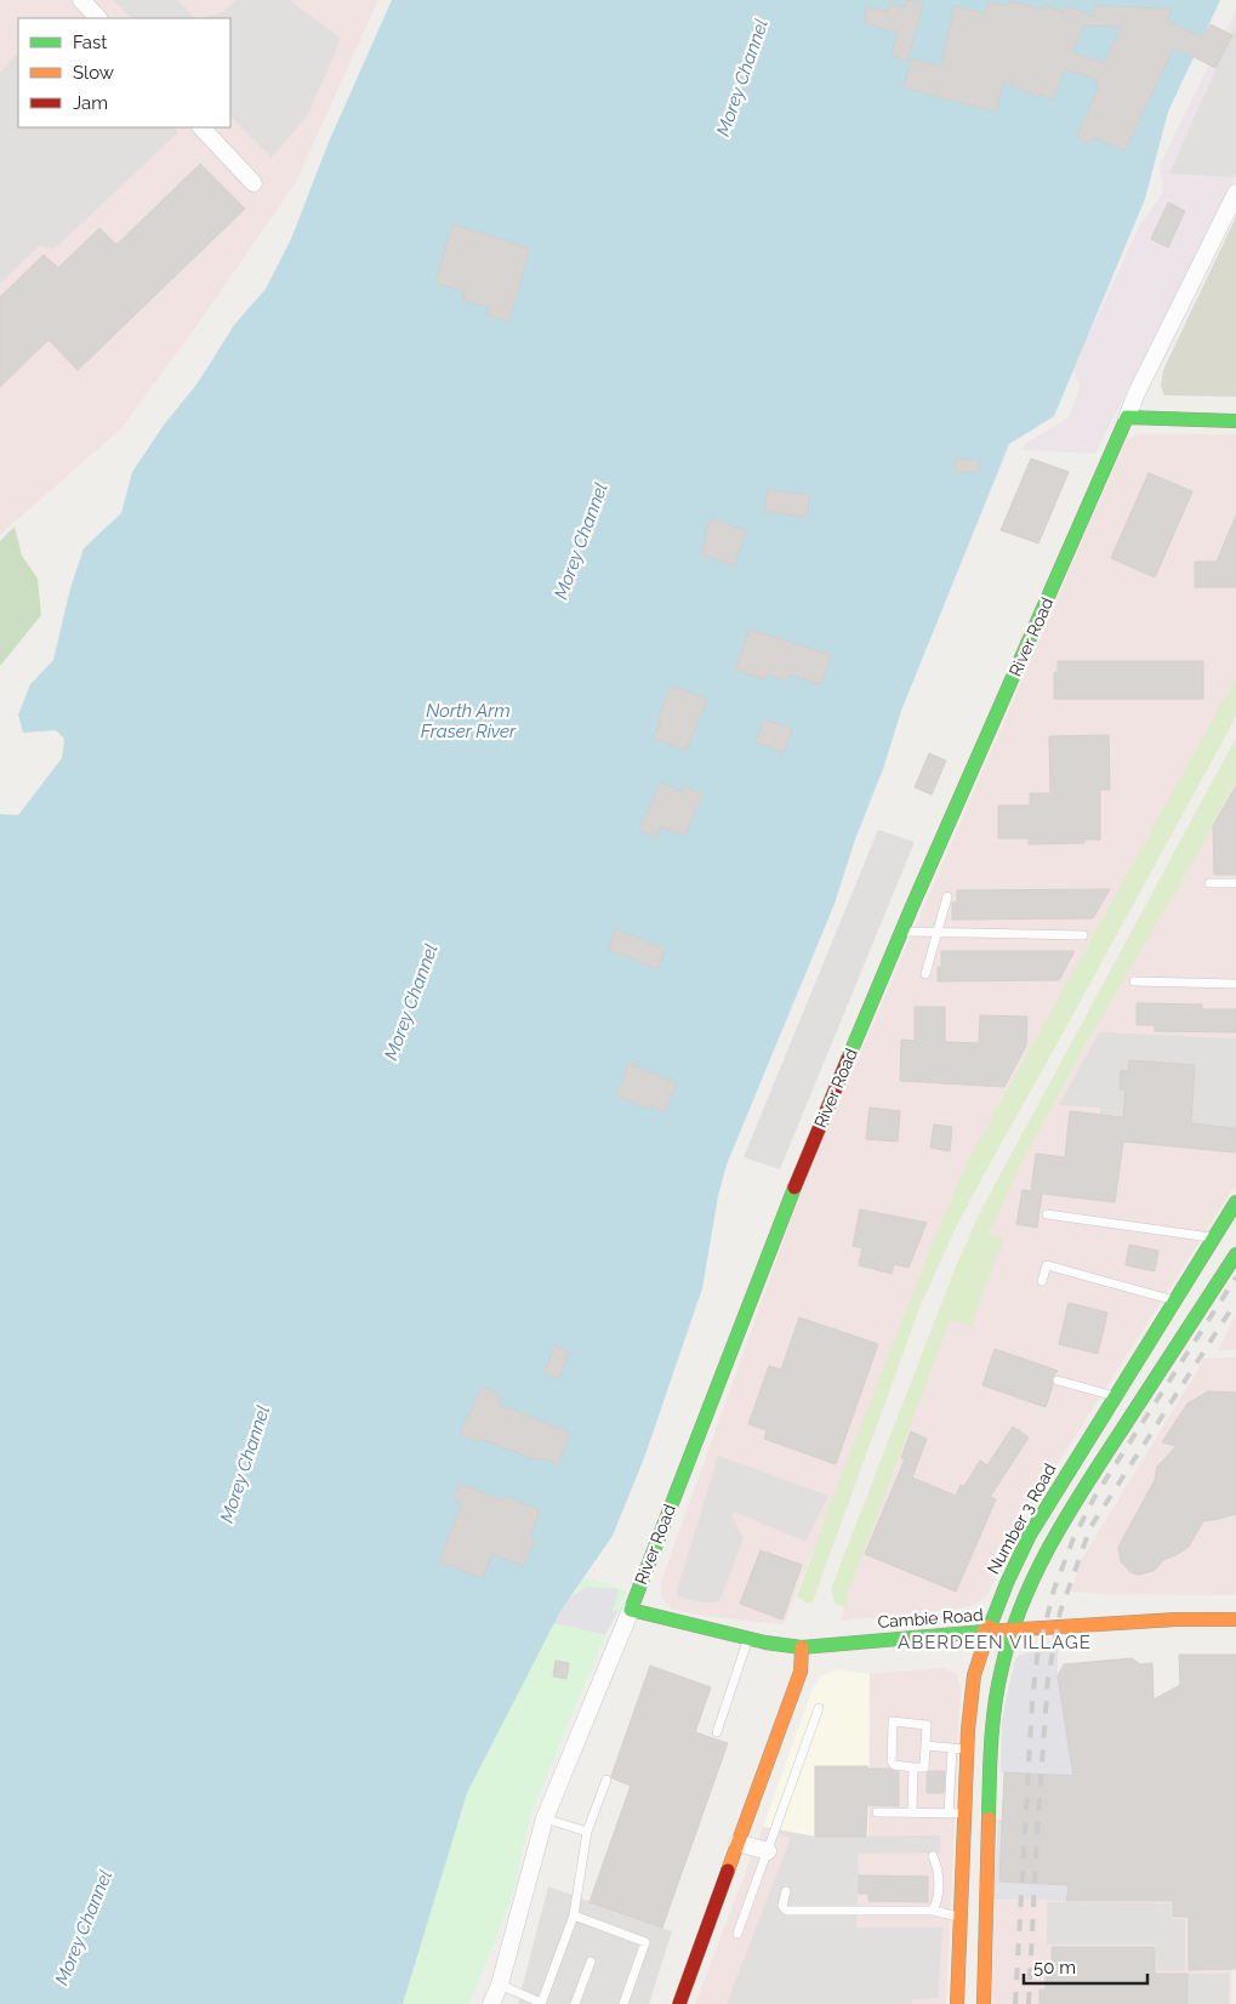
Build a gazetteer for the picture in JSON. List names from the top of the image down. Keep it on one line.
{"streets":{"street":["River Road","Number 3 Road","Cambie Road"]},"crossings":[["River Road","Cambie Road"],["Number 3 Road","Cambie Road"]],"districts":["ABERDEEN VILLAGE"],"water":["Morey Channel","North Arm Fraser River"],"legend":["Fast","Slow","Jam"],"scale_bar":"50 m"}
